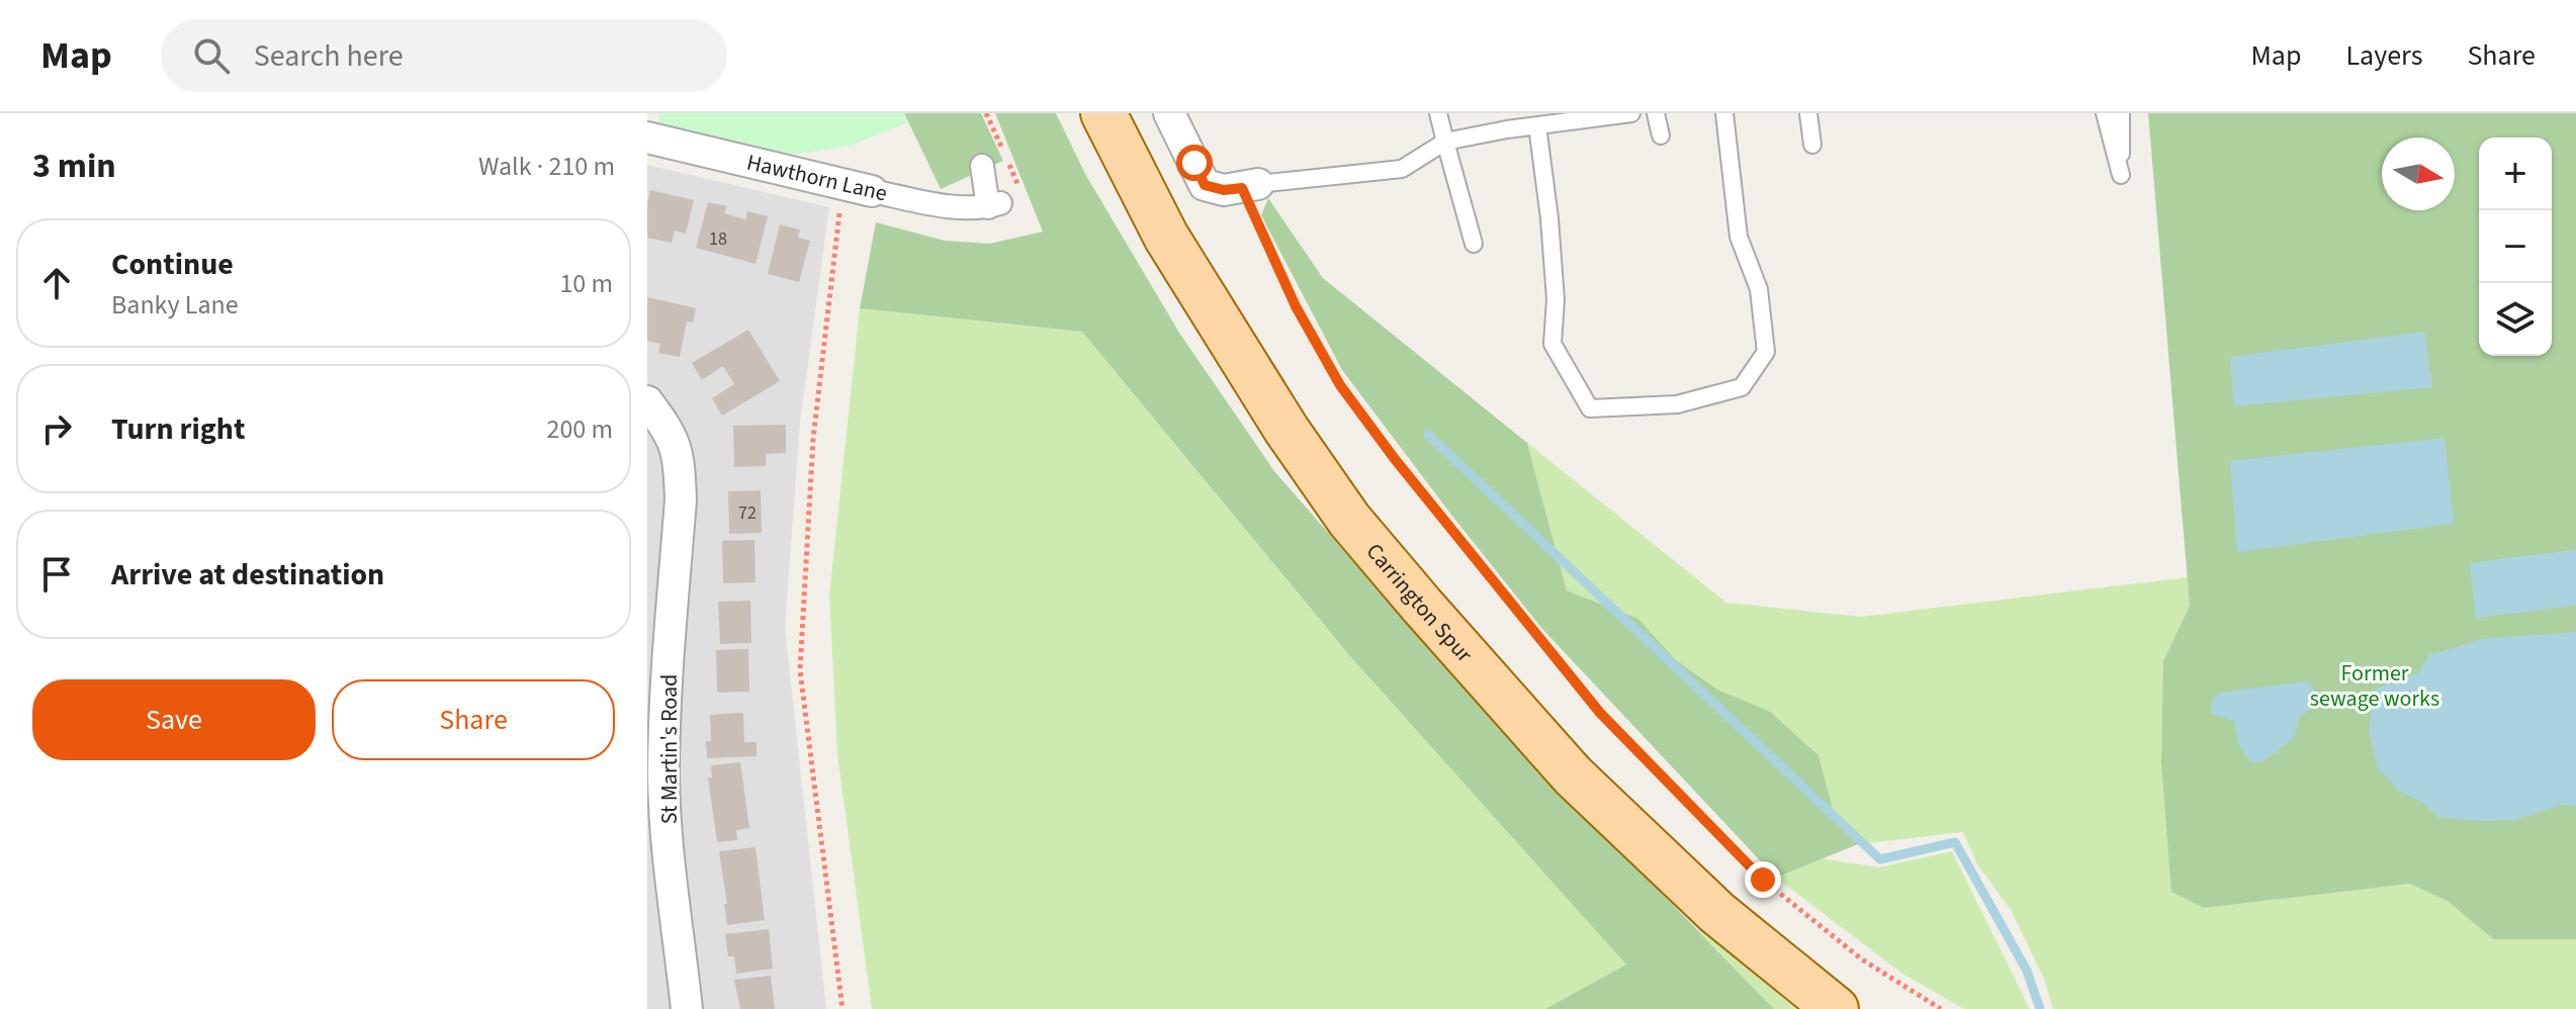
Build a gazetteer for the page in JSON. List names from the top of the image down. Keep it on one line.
{"streets":{"main road":["Carrington Spur"],"street":["Hawthorn Lane","St Martin's Road"]},"parks":["Former sewage works"],"house_numbers":["18","72"],"north":"right","page":{"header":"Map","search":"Search here","nav":["Map","Layers","Share"],"heading":["3 min","Walk · 210 m"],"map_buttons":["+","−"],"list":[["Continue","Banky Lane","10 m"],["Turn right","200 m"],"Arrive at destination"],"buttons":["Save","Share"]}}
